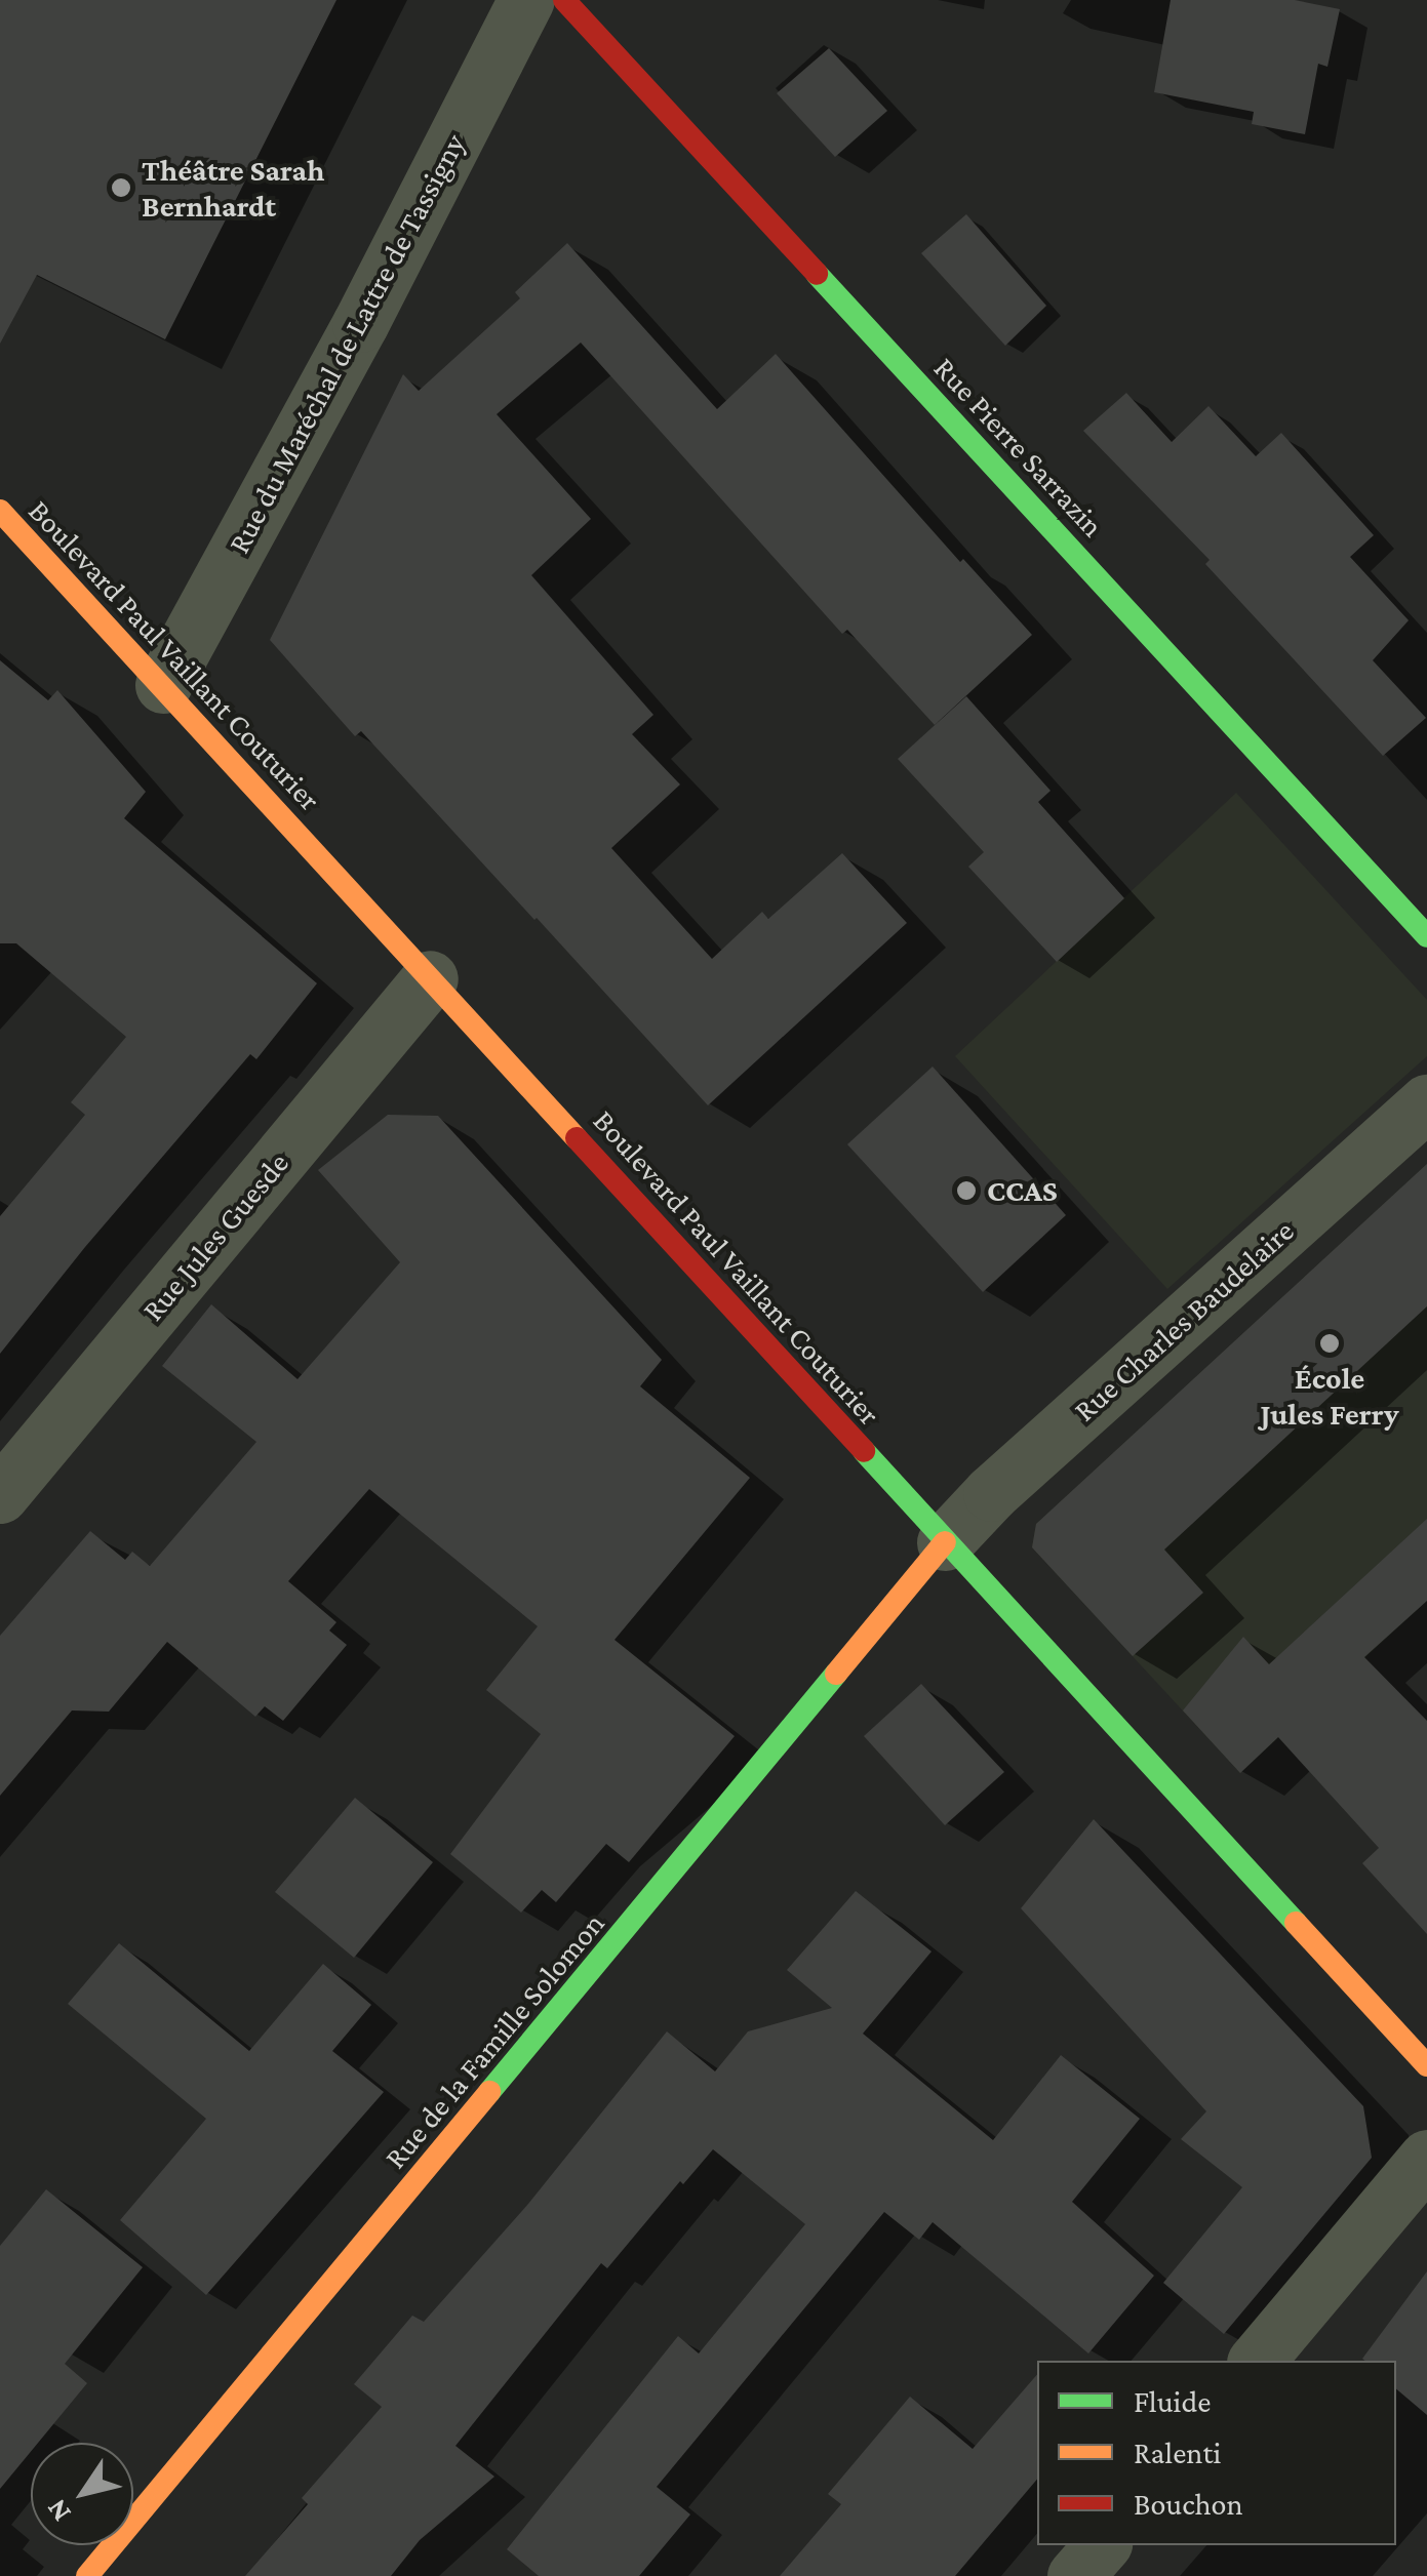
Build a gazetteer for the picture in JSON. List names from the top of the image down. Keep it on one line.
{"streets":{"street":["Rue du Maréchal de Lattre de Tassigny","Rue Pierre Sarrazin","Boulevard Paul Vaillant Couturier","Rue Jules Guesde","Rue Charles Baudelaire","Rue de la Famille Solomon"]},"crossings":[["Rue du Maréchal de Lattre de Tassigny","Boulevard Paul Vaillant Couturier"],["Boulevard Paul Vaillant Couturier","Rue Jules Guesde"],["Boulevard Paul Vaillant Couturier","Rue Charles Baudelaire"],["Boulevard Paul Vaillant Couturier","Rue de la Famille Solomon"],["Rue Charles Baudelaire","Rue de la Famille Solomon"]],"places":["Théâtre Sarah Bernhardt","CCAS","École Jules Ferry"],"legend":["Fluide","Ralenti","Bouchon"],"north":"bottom left"}
